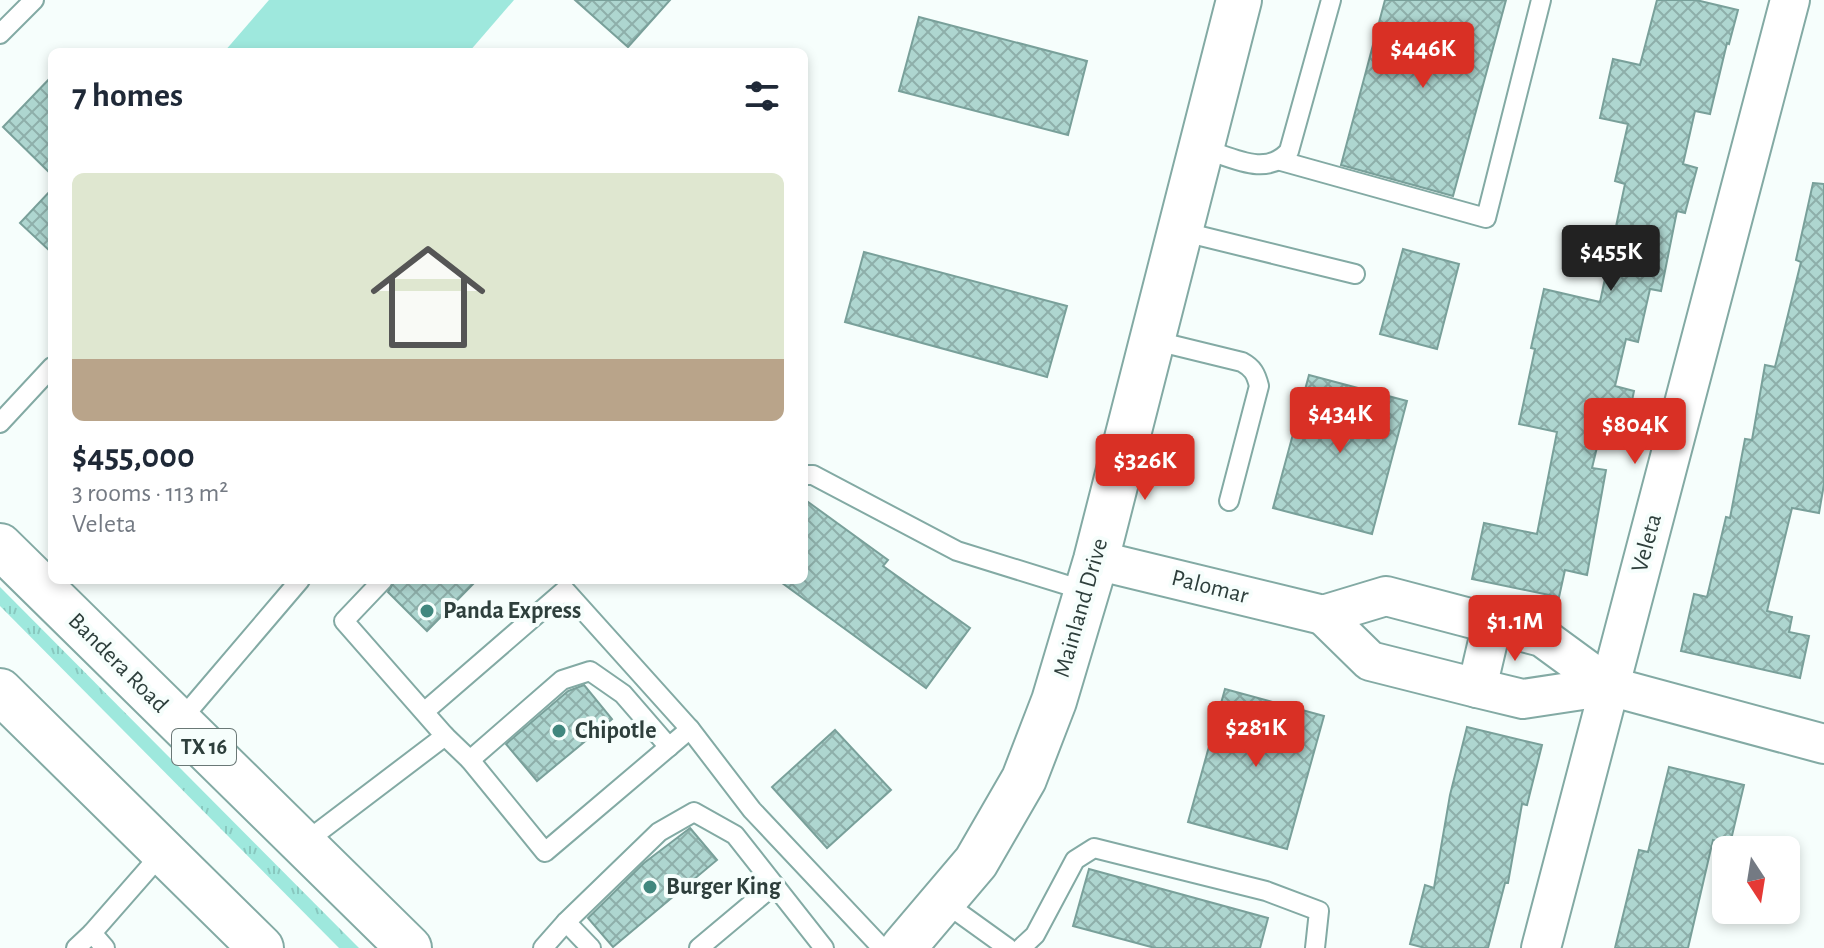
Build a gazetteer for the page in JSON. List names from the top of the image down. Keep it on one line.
{"streets":{"main road":["Mainland Drive","Bandera Road","TX 16"],"street":["Veleta","Palomar"]},"crossings":[["Palomar","Mainland Drive"]],"places":["Panda Express","Chipotle","Burger King"],"north":"bottom","page":{"price":["$446K","$455K","$434K","$804K","$326K","$1.1M","$281K"],"heading":"7 homes","list":[{"name":"$455,000","note":"3 rooms · 113 m² · Veleta"}]}}
